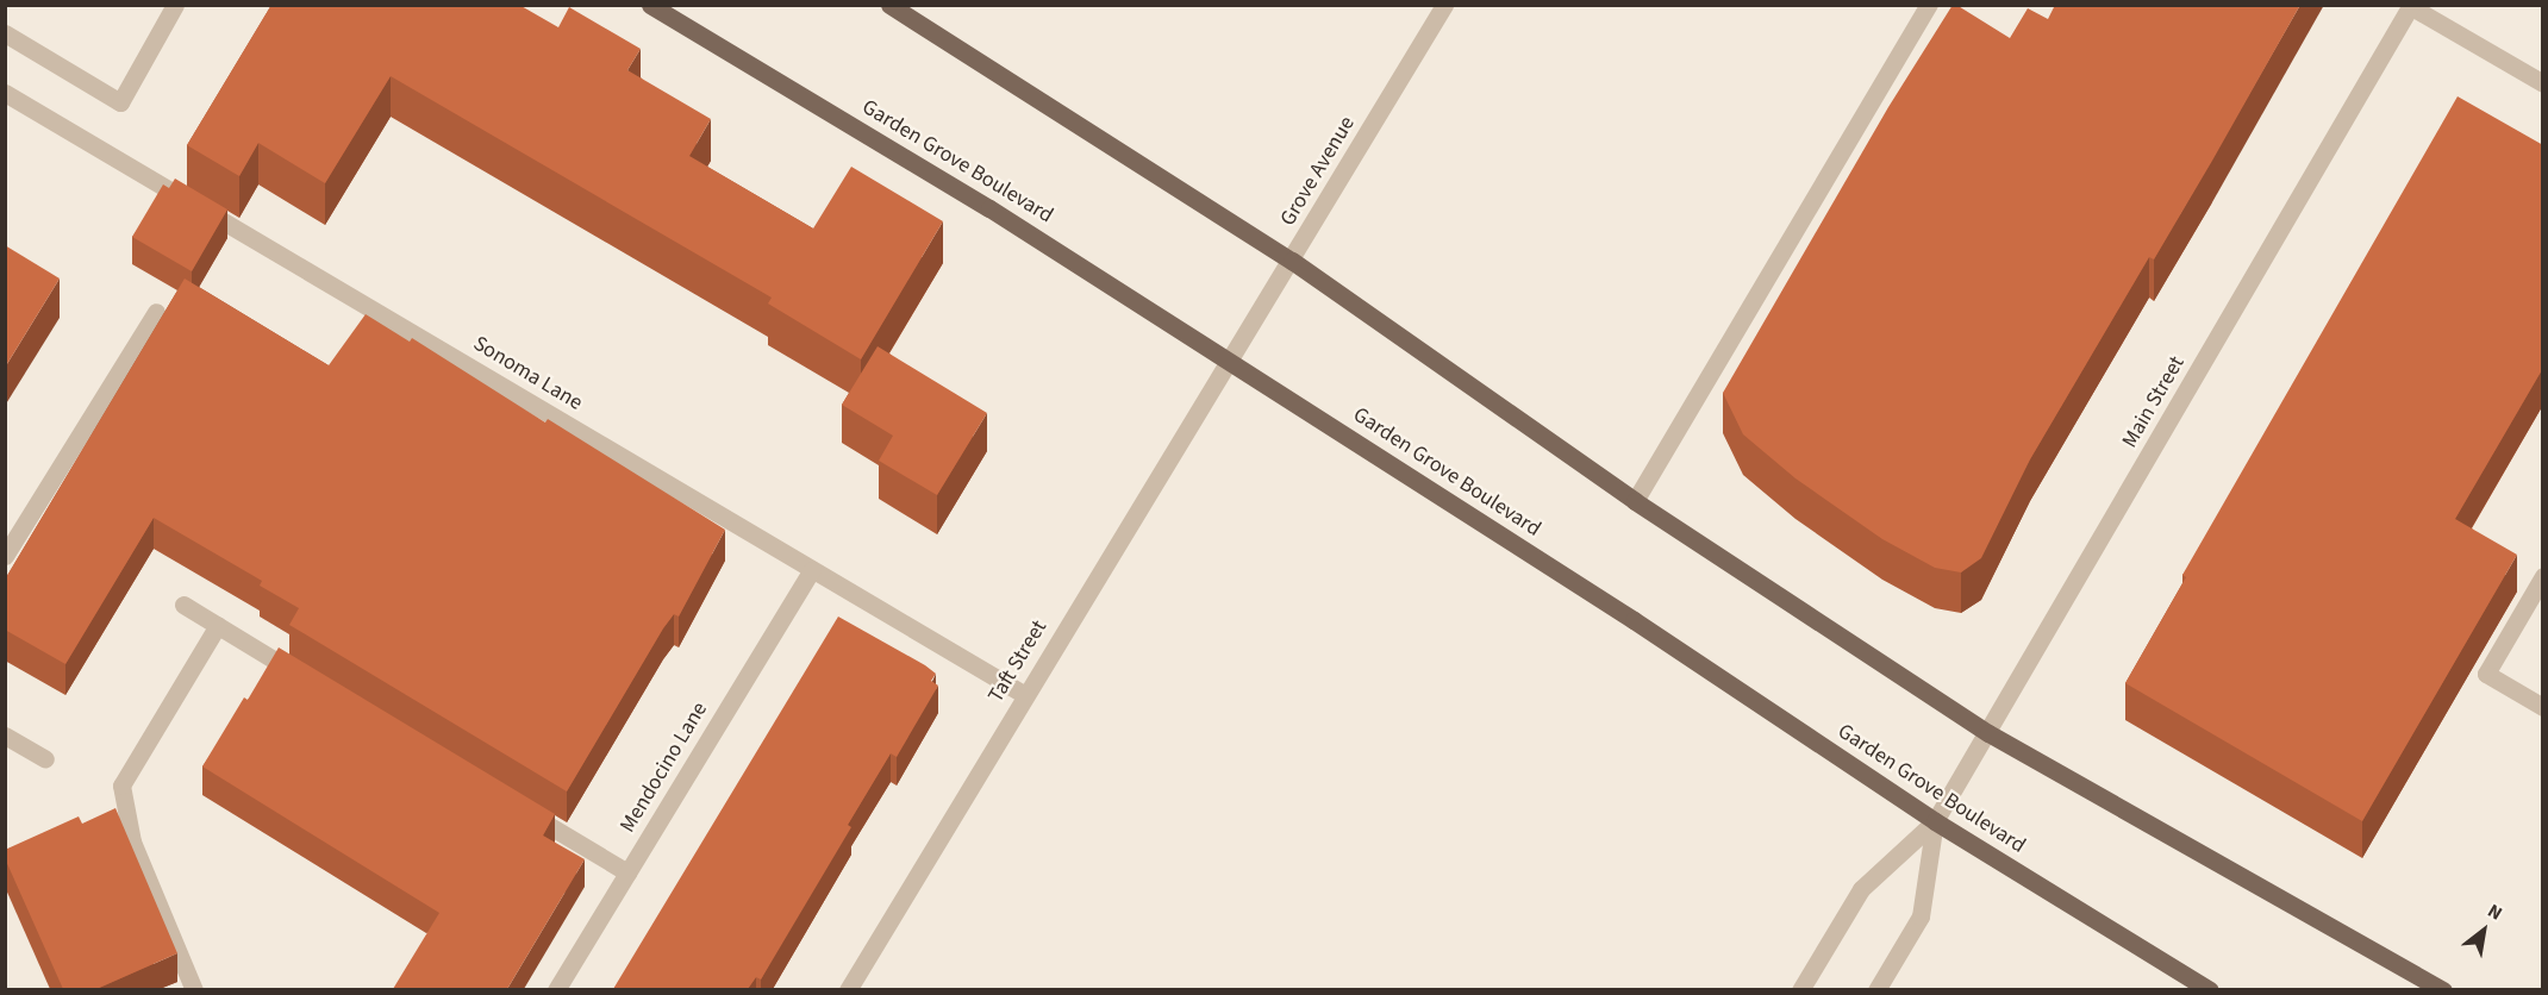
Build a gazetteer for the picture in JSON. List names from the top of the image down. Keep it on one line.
{"streets":{"main road":["Garden Grove Boulevard"],"street":["Grove Avenue","Sonoma Lane","Main Street","Taft Street","Mendocino Lane"]},"crossings":[["Garden Grove Boulevard","Grove Avenue"],["Garden Grove Boulevard","Main Street"],["Garden Grove Boulevard","Taft Street"],["Grove Avenue","Taft Street"],["Sonoma Lane","Taft Street"],["Sonoma Lane","Mendocino Lane"]],"north":"top right"}
